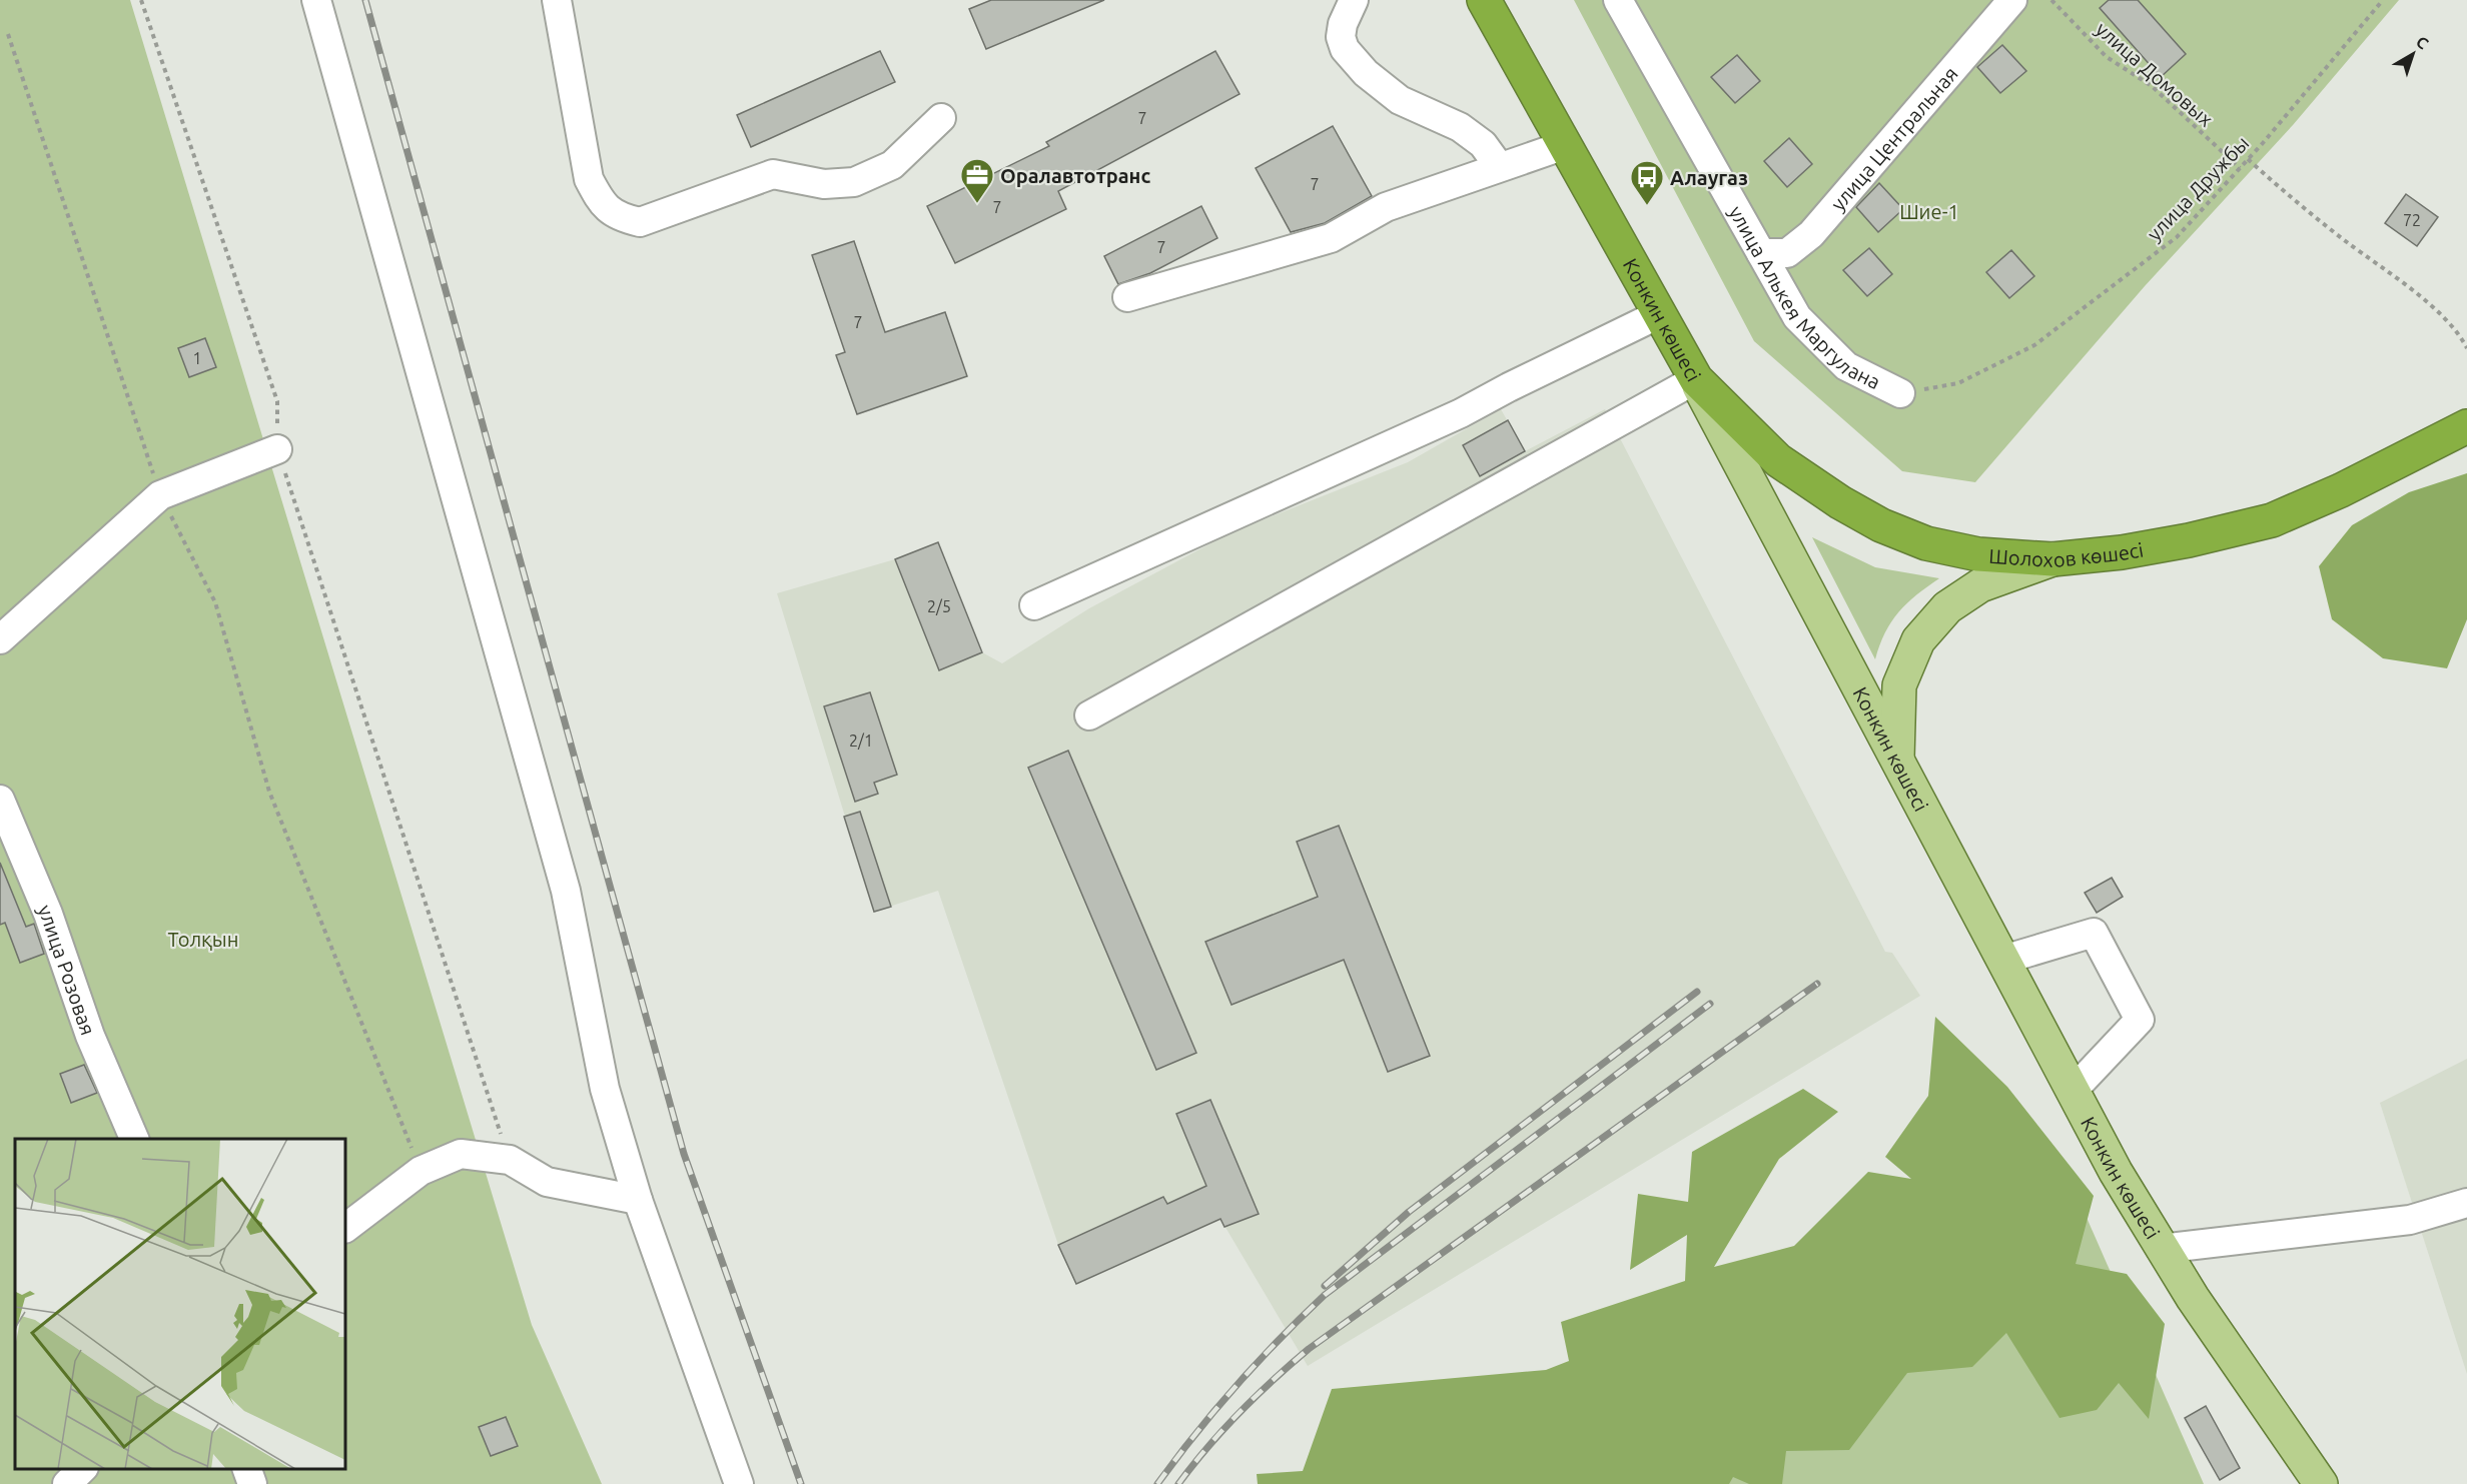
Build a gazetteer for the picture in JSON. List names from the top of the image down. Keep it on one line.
{"streets":{"highway":["Конкин көшесі","Шолохов көшесі"],"street":["улица Центральная","улица Алькея Маргулана","улица Розовая"],"path":["улица Домовых","улица Дружбы"]},"crossings":[["улица Домовых","улица Дружбы"],["улица Центральная","улица Алькея Маргулана"],["улица Дружбы","улица Алькея Маргулана"],["Конкин көшесі","Шолохов көшесі"]],"parks":["Шие-1","Толқын"],"places":{"office":["Оралавтотранс"],"bus stop":["Алаугаз"]},"house_numbers":["7","7","7","72","7","7","1","2/5","2/1"],"north":"top right"}
